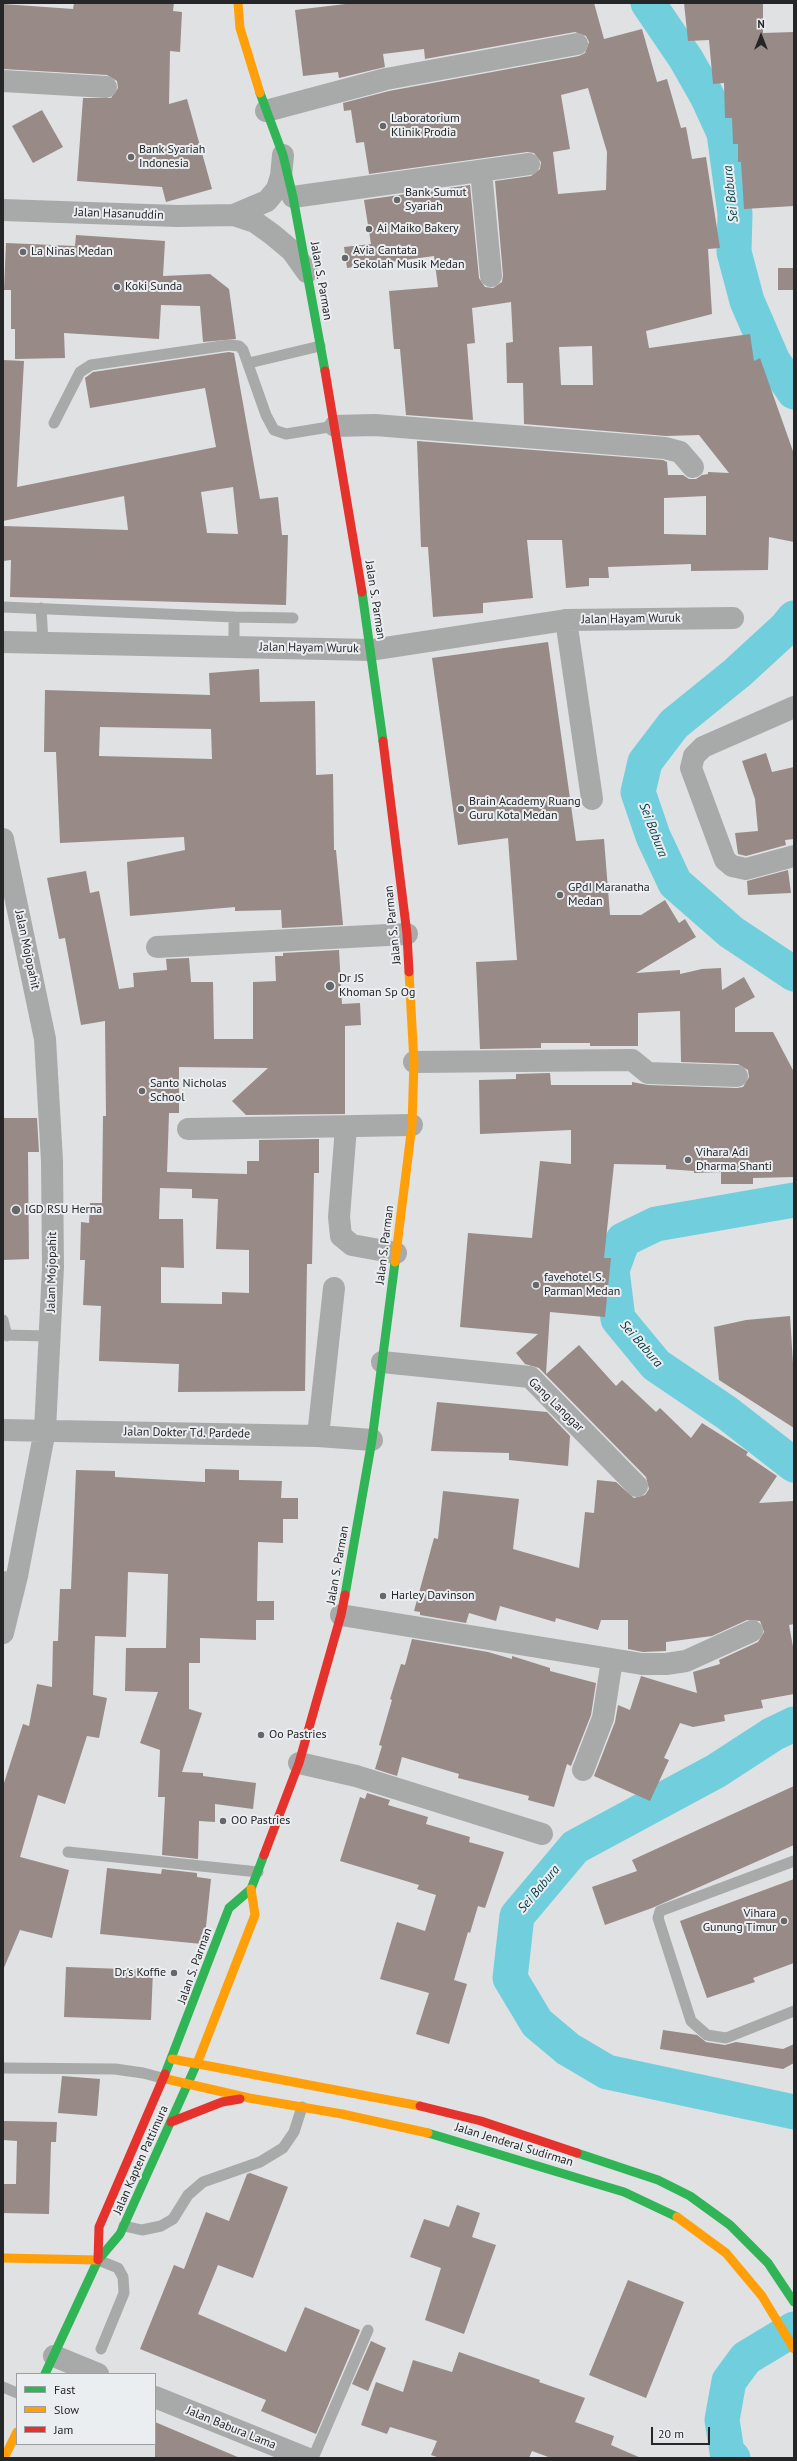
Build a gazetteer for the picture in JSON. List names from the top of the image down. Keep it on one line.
{"streets":{"main road":["Jalan S. Parman","Jalan Jenderal Sudirman","Jalan Kapten Pattimura"],"street":["Jalan Hasanuddin","Jalan Hayam Wuruk","Jalan Mojopahit","Gang Langgar","Jalan Dokter Td. Pardede","Jalan Babura Lama"]},"crossings":[["Jalan Hasanuddin","Jalan S. Parman"],["Jalan S. Parman","Jalan Hayam Wuruk"],["Jalan S. Parman","Gang Langgar"],["Jalan S. Parman","Jalan Dokter Td. Pardede"],["Jalan S. Parman","Jalan Jenderal Sudirman"],["Jalan S. Parman","Jalan Kapten Pattimura"],["Jalan Mojopahit","Jalan Dokter Td. Pardede"],["Jalan Jenderal Sudirman","Jalan Kapten Pattimura"]],"water":["Sei Babura"],"places":["Laboratorium Klinik Prodia","Bank Syariah Indonesia","Bank Sumut Syariah","Ai Maiko Bakery","La Ninas Medan","Avia Cantata Sekolah Musik Medan","Koki Sunda","Brain Academy Ruang Guru Kota Medan","GPdI Maranatha Medan","Dr JS Khoman Sp Og","Santo Nicholas School","Vihara Adi Dharma Shanti","IGD RSU Herna","favehotel S. Parman Medan","Harley Davinson","Oo Pastries","OO Pastries","Vihara Gunung Timur","Dr's Koffie"],"legend":["Fast","Slow","Jam"],"scale_bar":"20 m","north":"top"}
